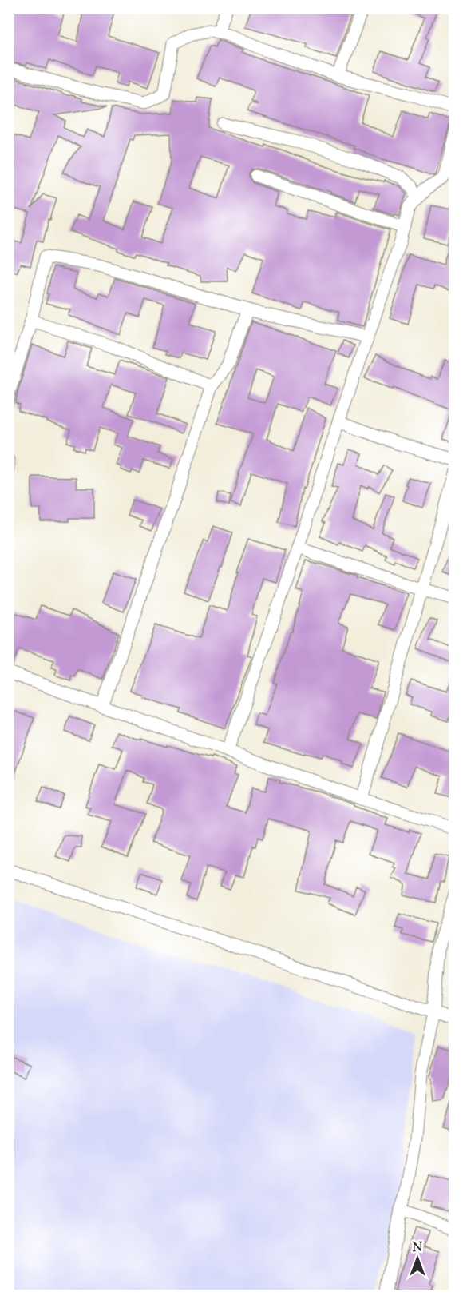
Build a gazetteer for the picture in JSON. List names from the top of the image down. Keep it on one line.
{"north":"top"}
